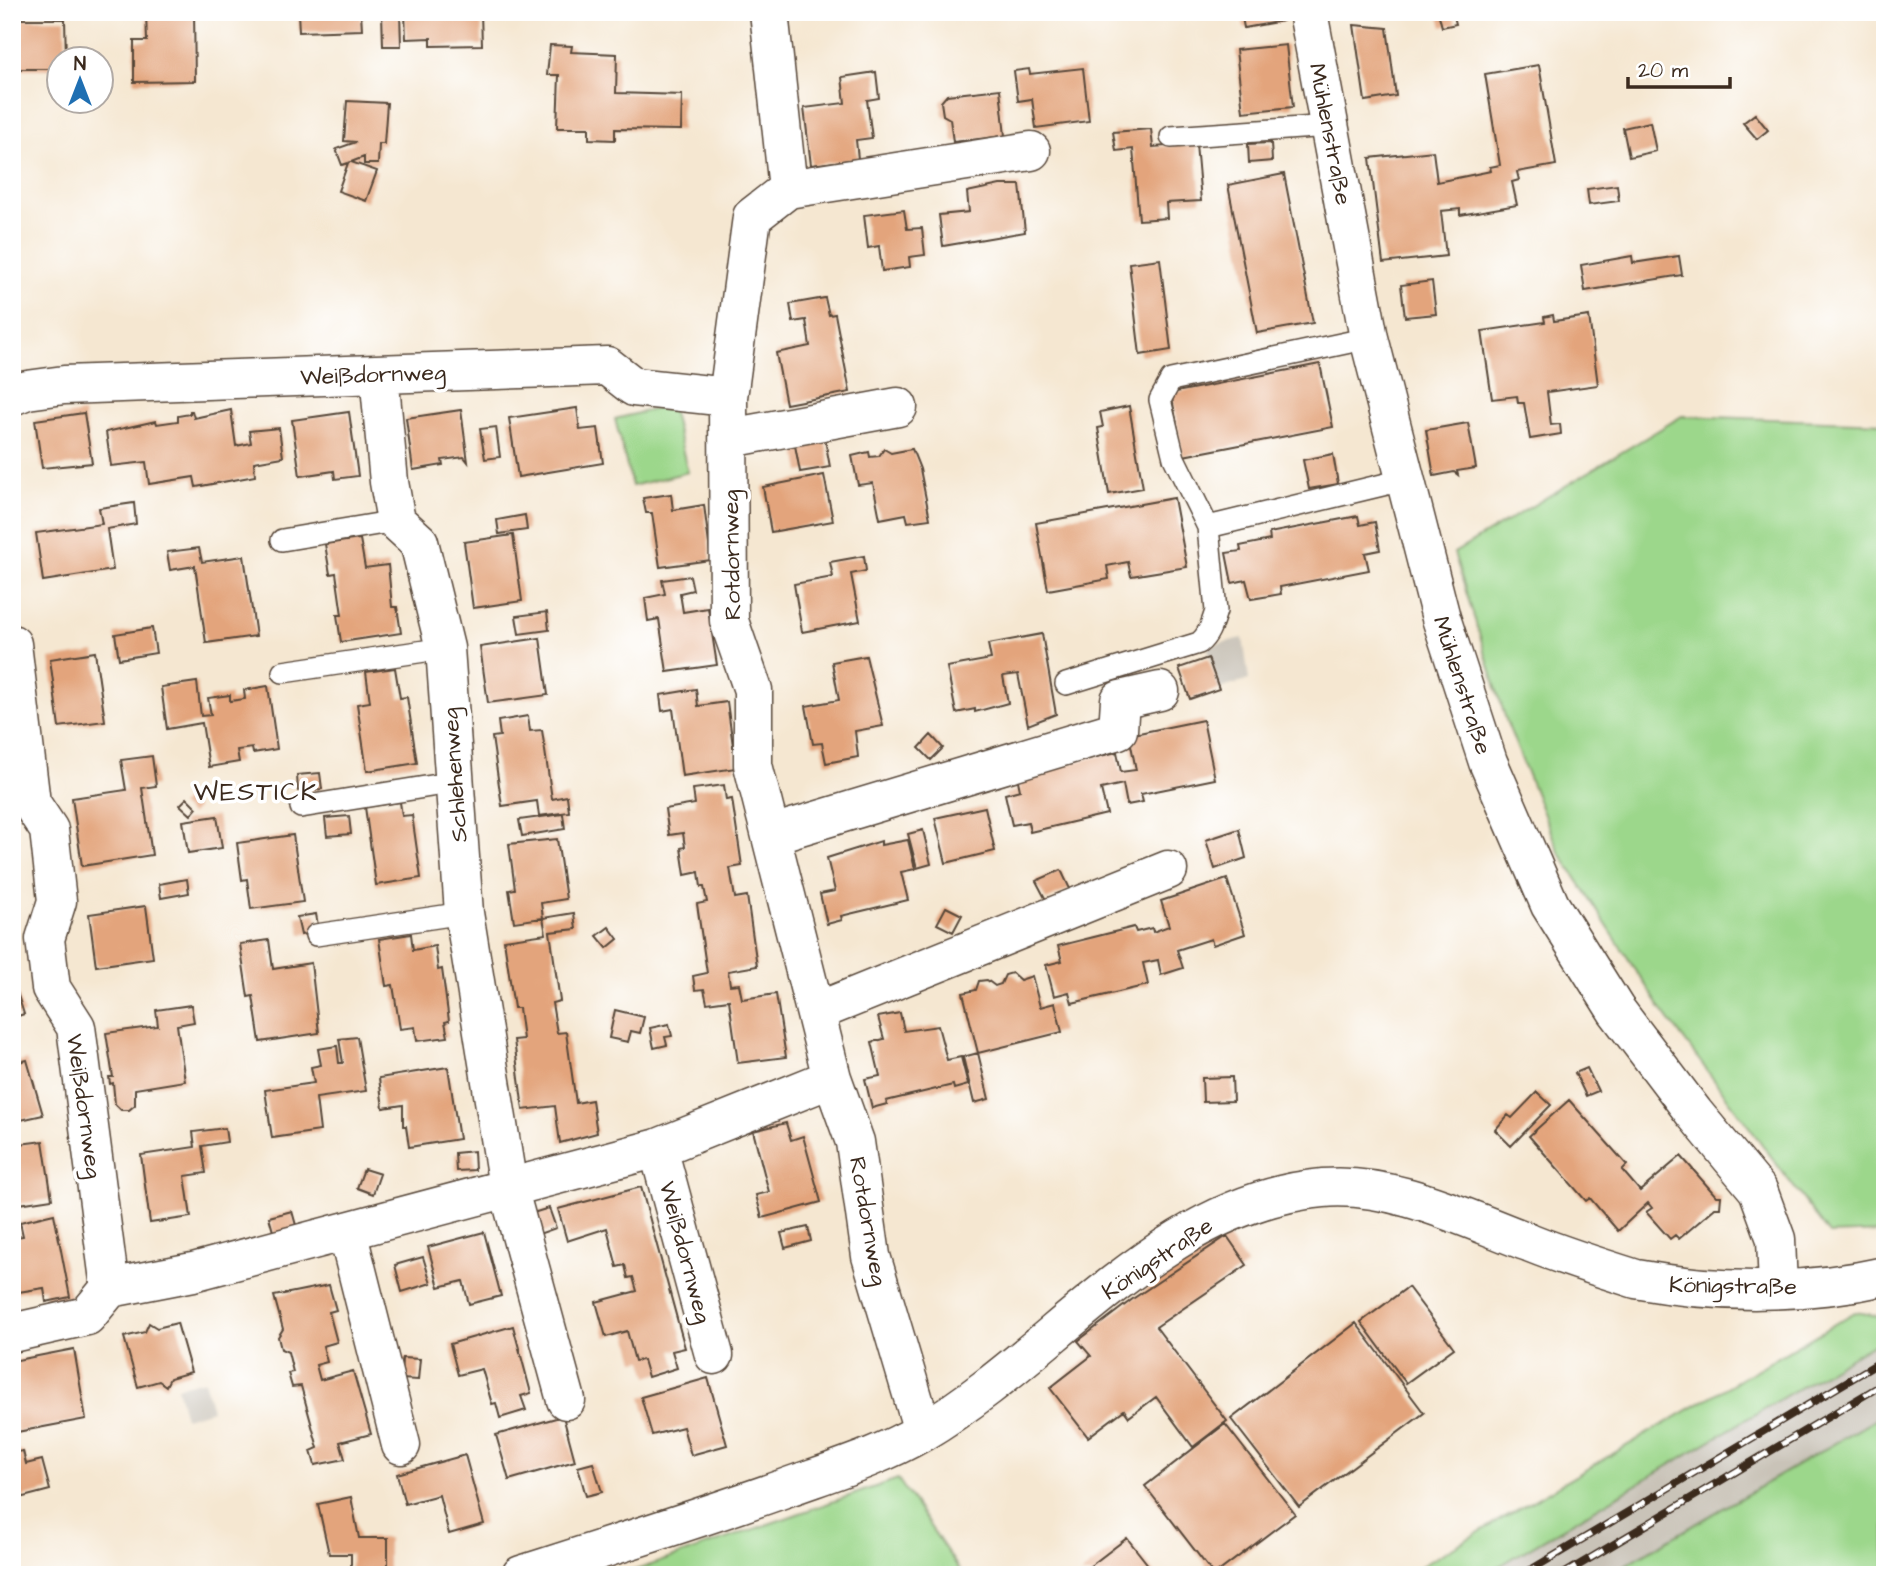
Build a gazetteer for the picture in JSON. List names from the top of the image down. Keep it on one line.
{"streets":{"street":["Mühlenstraße","Weißdornweg","Rotdornweg","Schlehenweg","Königstraße"]},"crossings":[["Mühlenstraße","Königstraße"],["Weißdornweg","Rotdornweg"],["Rotdornweg","Königstraße"]],"districts":["WESTICK"],"scale_bar":"20 m","north":"top"}
